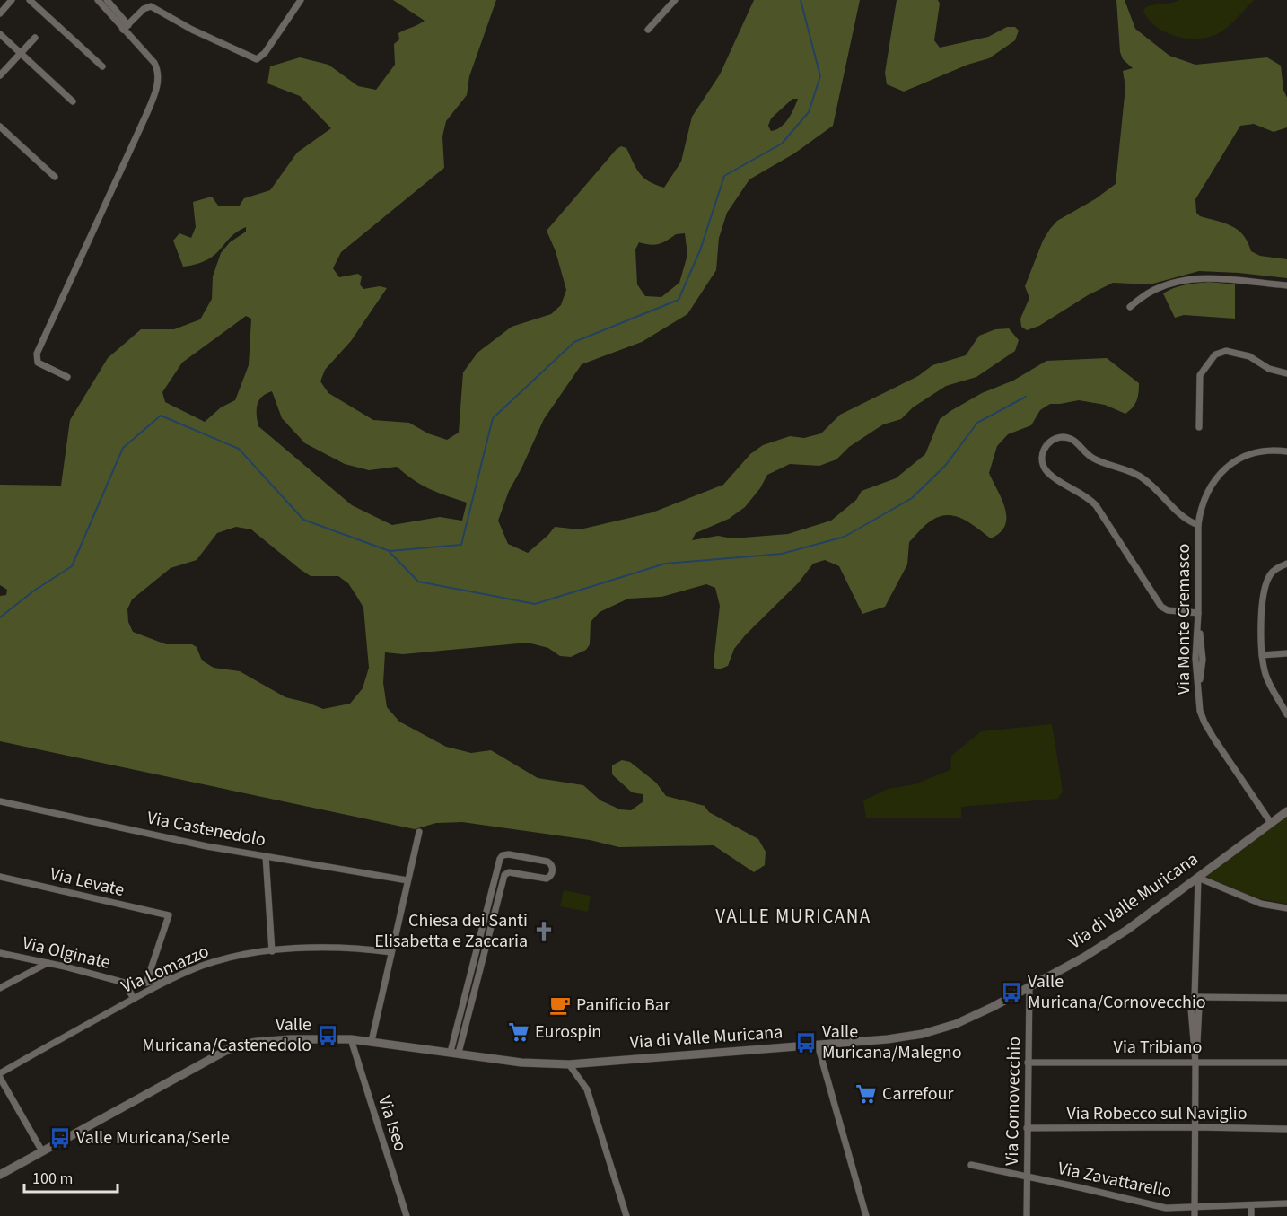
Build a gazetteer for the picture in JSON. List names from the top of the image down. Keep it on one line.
{"streets":{"street":["Via Monte Cremasco","Via Castenedolo","Via Levate","Via di Valle Muricana","Via Olginate","Via Lomazzo","Via Tribiano","Via Cornovecchio","Via Robecco sul Naviglio","Via Iseo","Via Zavattarello"]},"crossings":[["Via Monte Cremasco","Via di Valle Muricana"],["Via Levate","Via Olginate"],["Via di Valle Muricana","Via Cornovecchio"],["Via di Valle Muricana","Via Iseo"],["Via Olginate","Via Lomazzo"],["Via Tribiano","Via Cornovecchio"],["Via Cornovecchio","Via Robecco sul Naviglio"],["Via Cornovecchio","Via Zavattarello"]],"districts":["VALLE MURICANA"],"places":{"church":["Chiesa dei Santi Elisabetta e Zaccaria"],"bus stop":["Valle Muricana/Cornovecchio","Valle Muricana/Castenedolo","Valle Muricana/Malegno","Valle Muricana/Serle"],"cafe":["Panificio Bar"],"supermarket":["Eurospin","Carrefour"]},"scale_bar":"100 m"}
